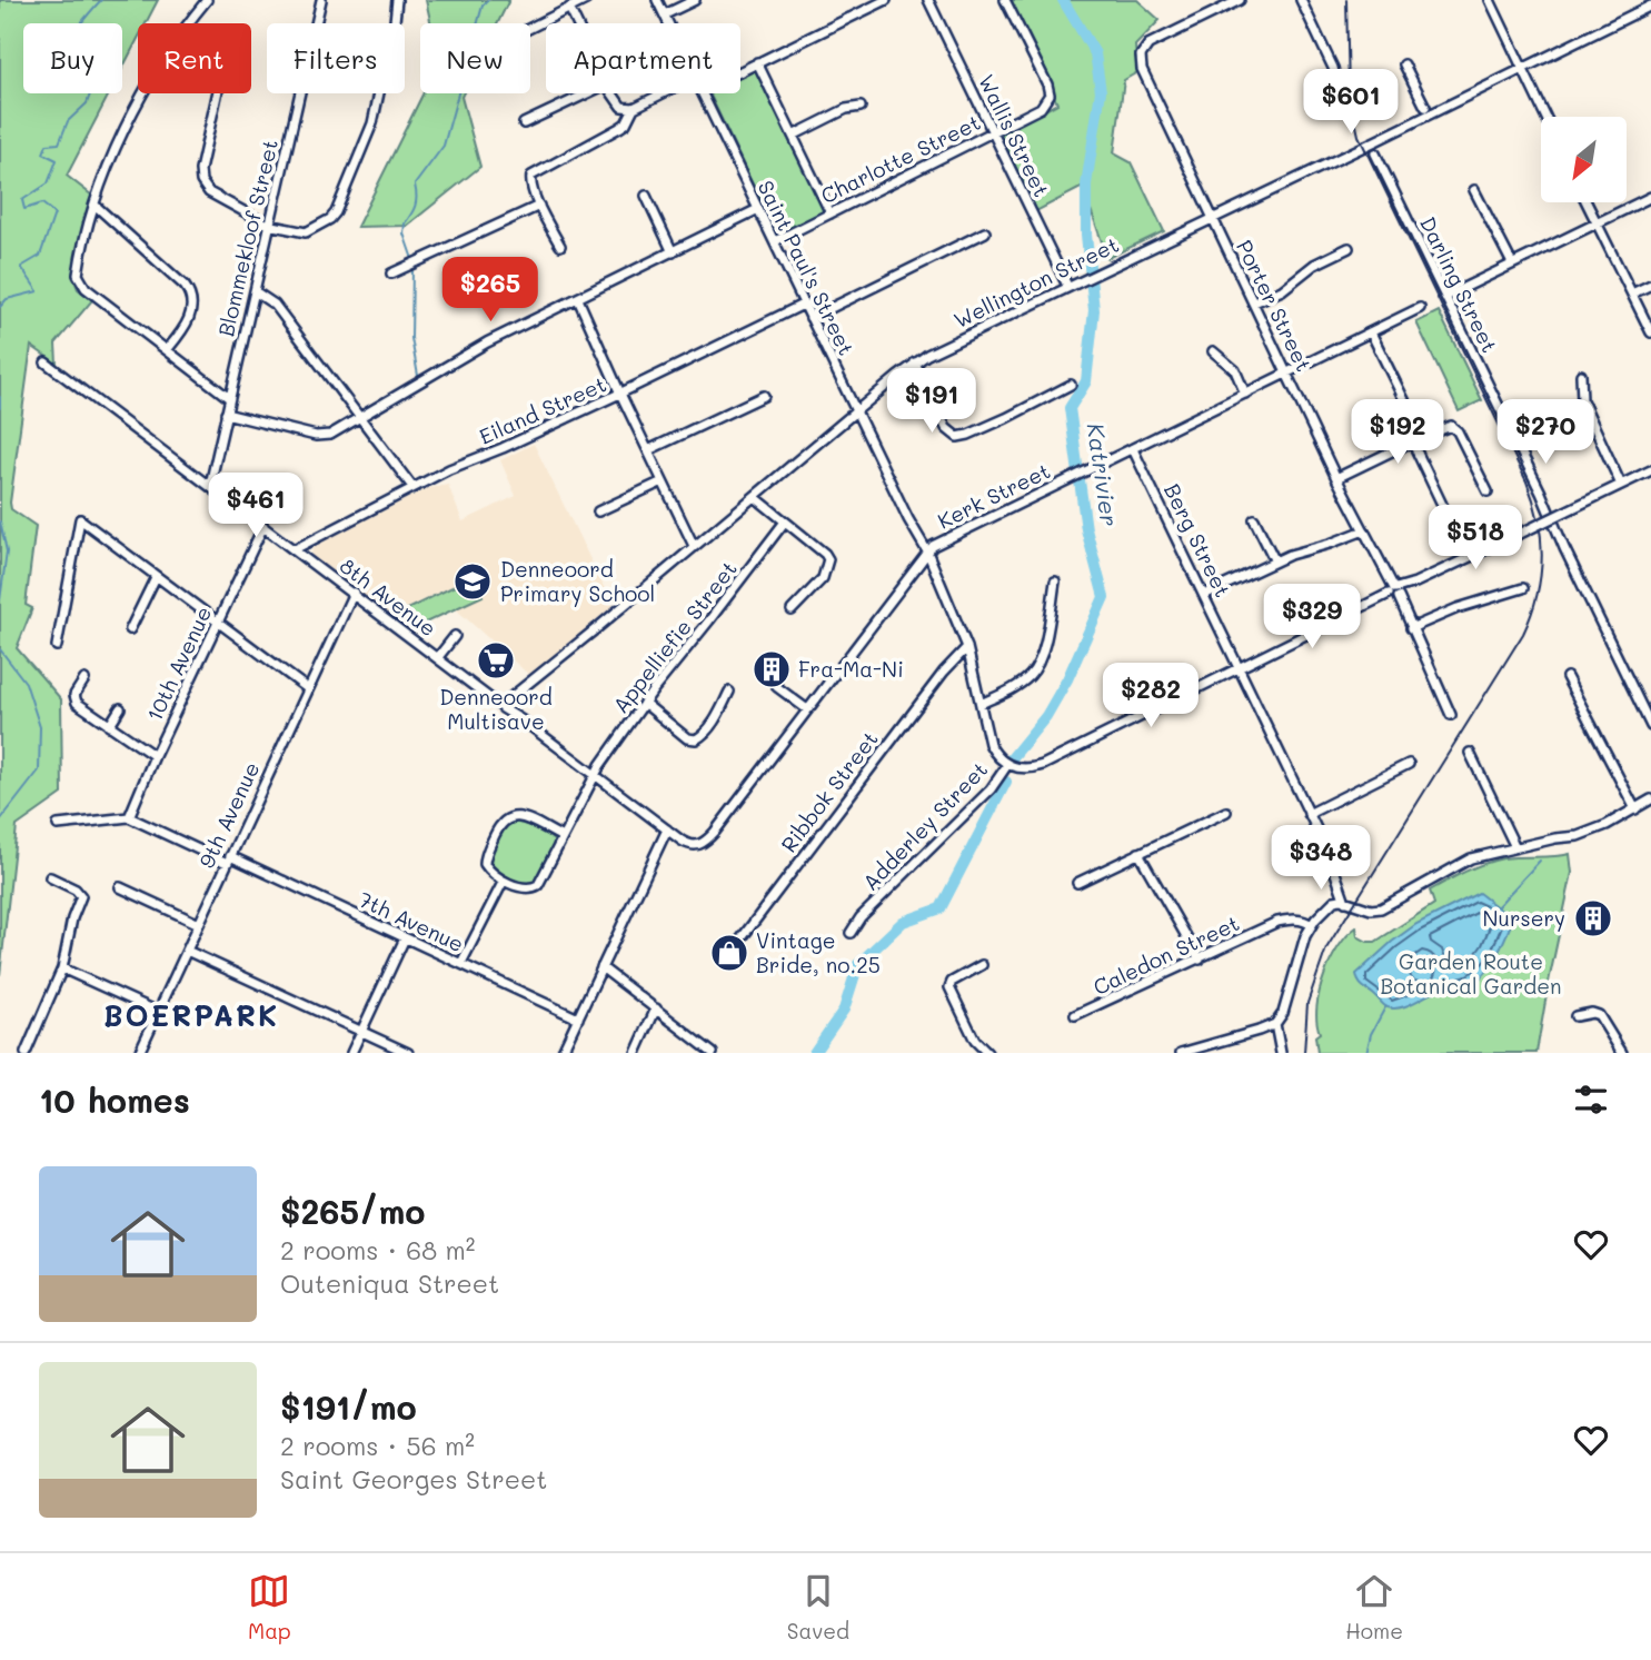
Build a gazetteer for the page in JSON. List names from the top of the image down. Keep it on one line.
{"streets":{"street":["Wallis Street","Charlotte Street","Blommekloof Street","Saint Paul's Street","Wellington Street","Darling Street","Porter Street","Eiland Street","Kerk Street","Berg Street","8th Avenue","Appelliefie Street","10th Avenue","Ribbok Street","9th Avenue","Adderley Street","7th Avenue","Caledon Street"]},"crossings":[["Wallis Street","Charlotte Street"],["Wallis Street","Wellington Street"],["Charlotte Street","Saint Paul's Street"],["Blommekloof Street","8th Avenue"],["Saint Paul's Street","Wellington Street"],["Saint Paul's Street","Eiland Street"],["Saint Paul's Street","Kerk Street"],["Saint Paul's Street","Ribbok Street"],["Saint Paul's Street","Adderley Street"],["Wellington Street","Porter Street"],["Wellington Street","8th Avenue"],["Porter Street","Kerk Street"],["Porter Street","Adderley Street"],["Eiland Street","8th Avenue"],["Kerk Street","Berg Street"],["Kerk Street","8th Avenue"],["Berg Street","Adderley Street"],["8th Avenue","Appelliefie Street"],["8th Avenue","10th Avenue"],["8th Avenue","9th Avenue"],["10th Avenue","7th Avenue"],["9th Avenue","7th Avenue"]],"districts":["BOERPARK"],"water":["Katrivier"],"parks":["Garden Route Botanical Garden"],"places":{"school or university":["Denneoord Primary School"],"supermarket":["Denneoord Multisave"],"building":["Fra-Ma-Ni","Nursery"],"shop":["Vintage Bride, no.25"]},"north":"bottom left","page":{"chip":["Buy","Rent","Filters","New","Apartment"],"price":["$601","$265","$191","$192","$270","$461","$518","$329","$282","$348"],"heading":"10 homes","list":[{"name":"$265/mo","note":"2 rooms · 68 m² · Outeniqua Street"},{"name":"$191/mo","note":"2 rooms · 56 m² · Saint Georges Street"}],"tabs":["Map","Saved","Home"]}}
